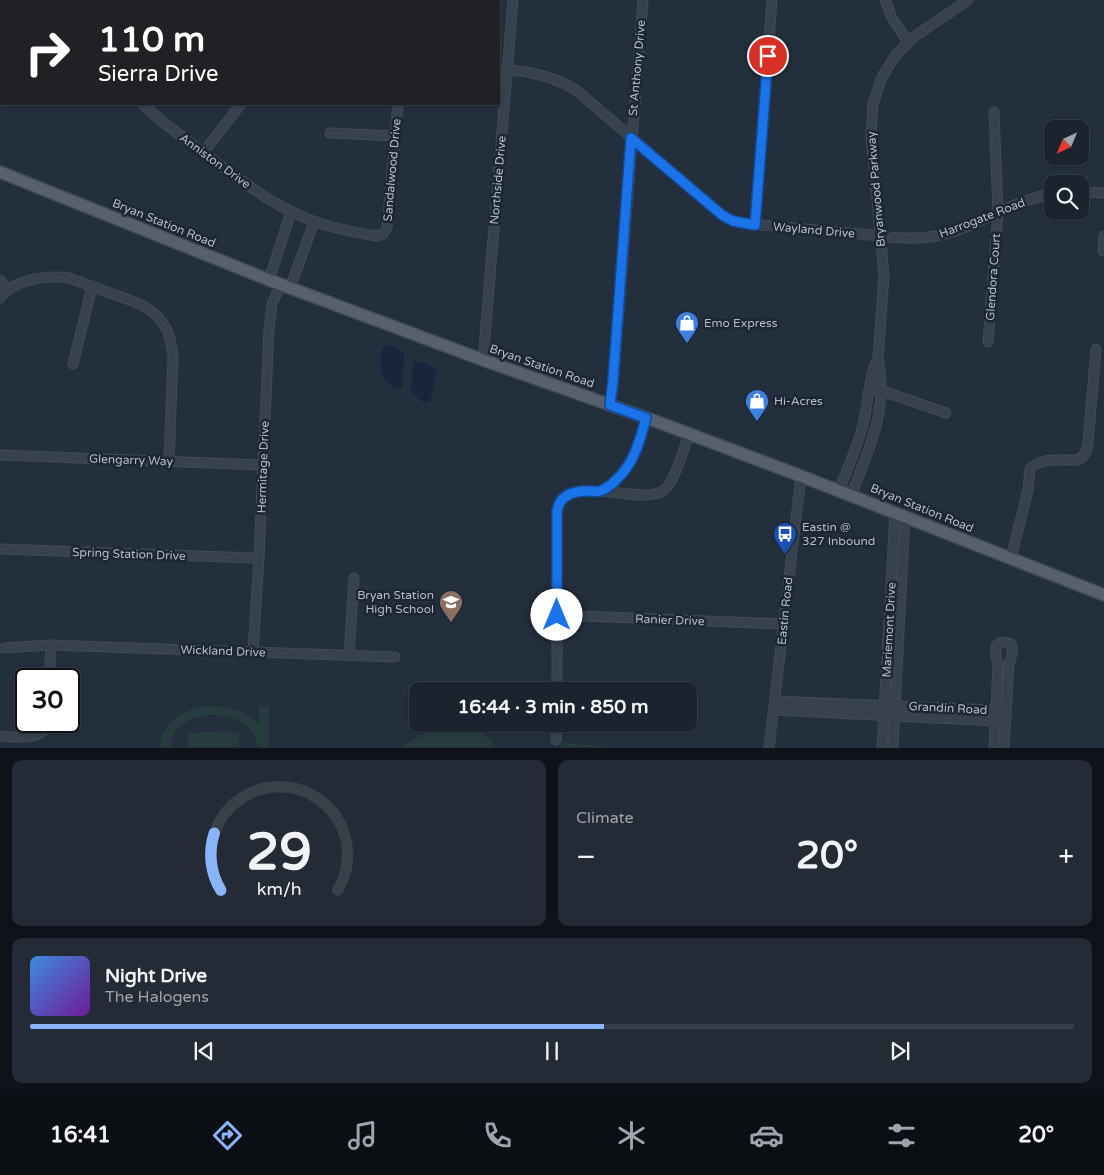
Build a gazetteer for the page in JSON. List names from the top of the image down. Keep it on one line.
{"streets":{"main road":["Bryan Station Road"],"street":["St Anthony Drive","Anniston Drive","Sandalwood Drive","Northside Drive","Bryanwood Parkway","Harrogate Road","Wayland Drive","Glendora Court","Glengarry Way","Hermitage Drive","Spring Station Drive","Eastin Road","Ranier Drive","Mariemont Drive","Wickland Drive","Grandin Road"]},"crossings":[["St Anthony Drive","Bryan Station Road"],["St Anthony Drive","Wayland Drive"],["Anniston Drive","Sandalwood Drive"],["Northside Drive","Bryan Station Road"],["Northside Drive","Wayland Drive"],["Bryanwood Parkway","Harrogate Road"],["Bryanwood Parkway","Bryan Station Road"],["Bryanwood Parkway","Wayland Drive"],["Harrogate Road","Wayland Drive"],["Harrogate Road","Glendora Court"],["Bryan Station Road","Hermitage Drive"],["Bryan Station Road","Eastin Road"],["Bryan Station Road","Mariemont Drive"],["Glengarry Way","Hermitage Drive"],["Hermitage Drive","Spring Station Drive"],["Hermitage Drive","Wickland Drive"],["Eastin Road","Ranier Drive"],["Eastin Road","Grandin Road"],["Mariemont Drive","Grandin Road"]],"places":{"shop":["Emo Express","Hi-Acres"],"bus stop":["Eastin @ 327 Inbound"],"school or university":["Bryan Station High School"]},"north":"bottom left","page":{"turn":["110 m","Sierra Drive"],"limit":"30","trip":"16:44 · 3 min · 850 m","tile":"Climate","heat":["−","20°","+"],"song":["Night Drive","The Halogens"],"tabs":["16:41","20°"],"gauge":["29","km/h"]}}
